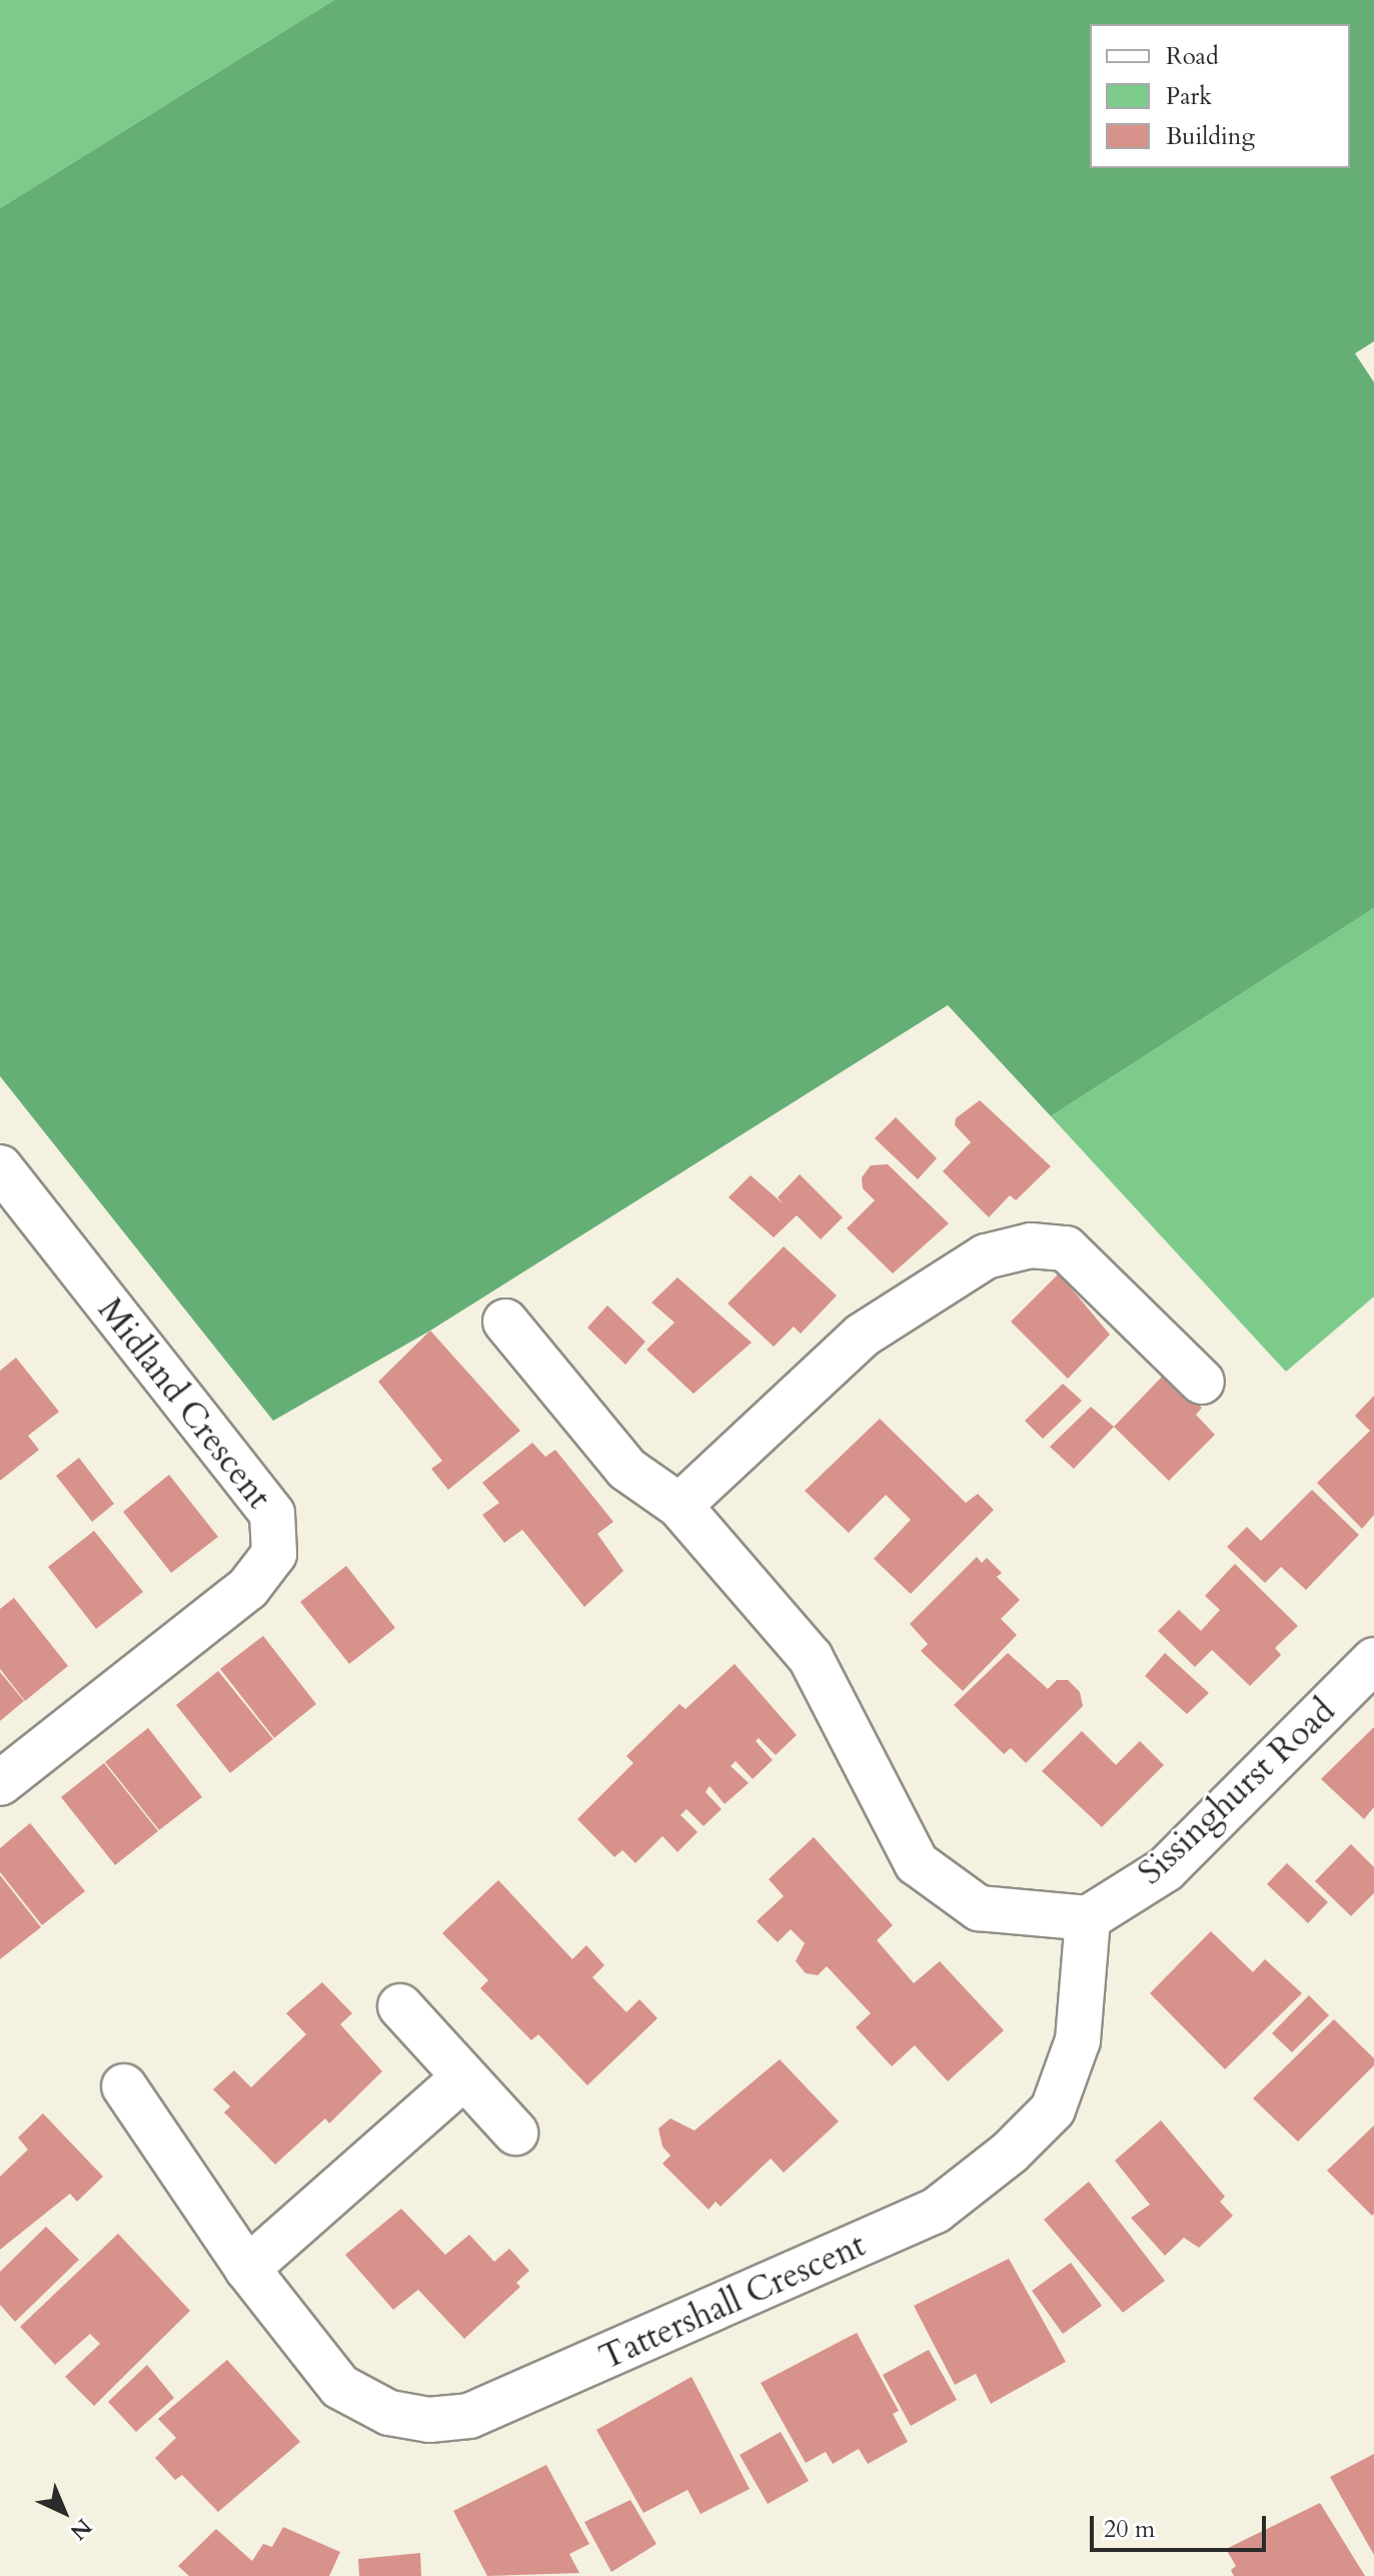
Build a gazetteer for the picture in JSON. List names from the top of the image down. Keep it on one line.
{"streets":{"street":["Midland Crescent","Sissinghurst Road","Tattershall Crescent"]},"crossings":[["Sissinghurst Road","Tattershall Crescent"]],"legend":["Road","Park","Building"],"scale_bar":"20 m","north":"bottom right"}
